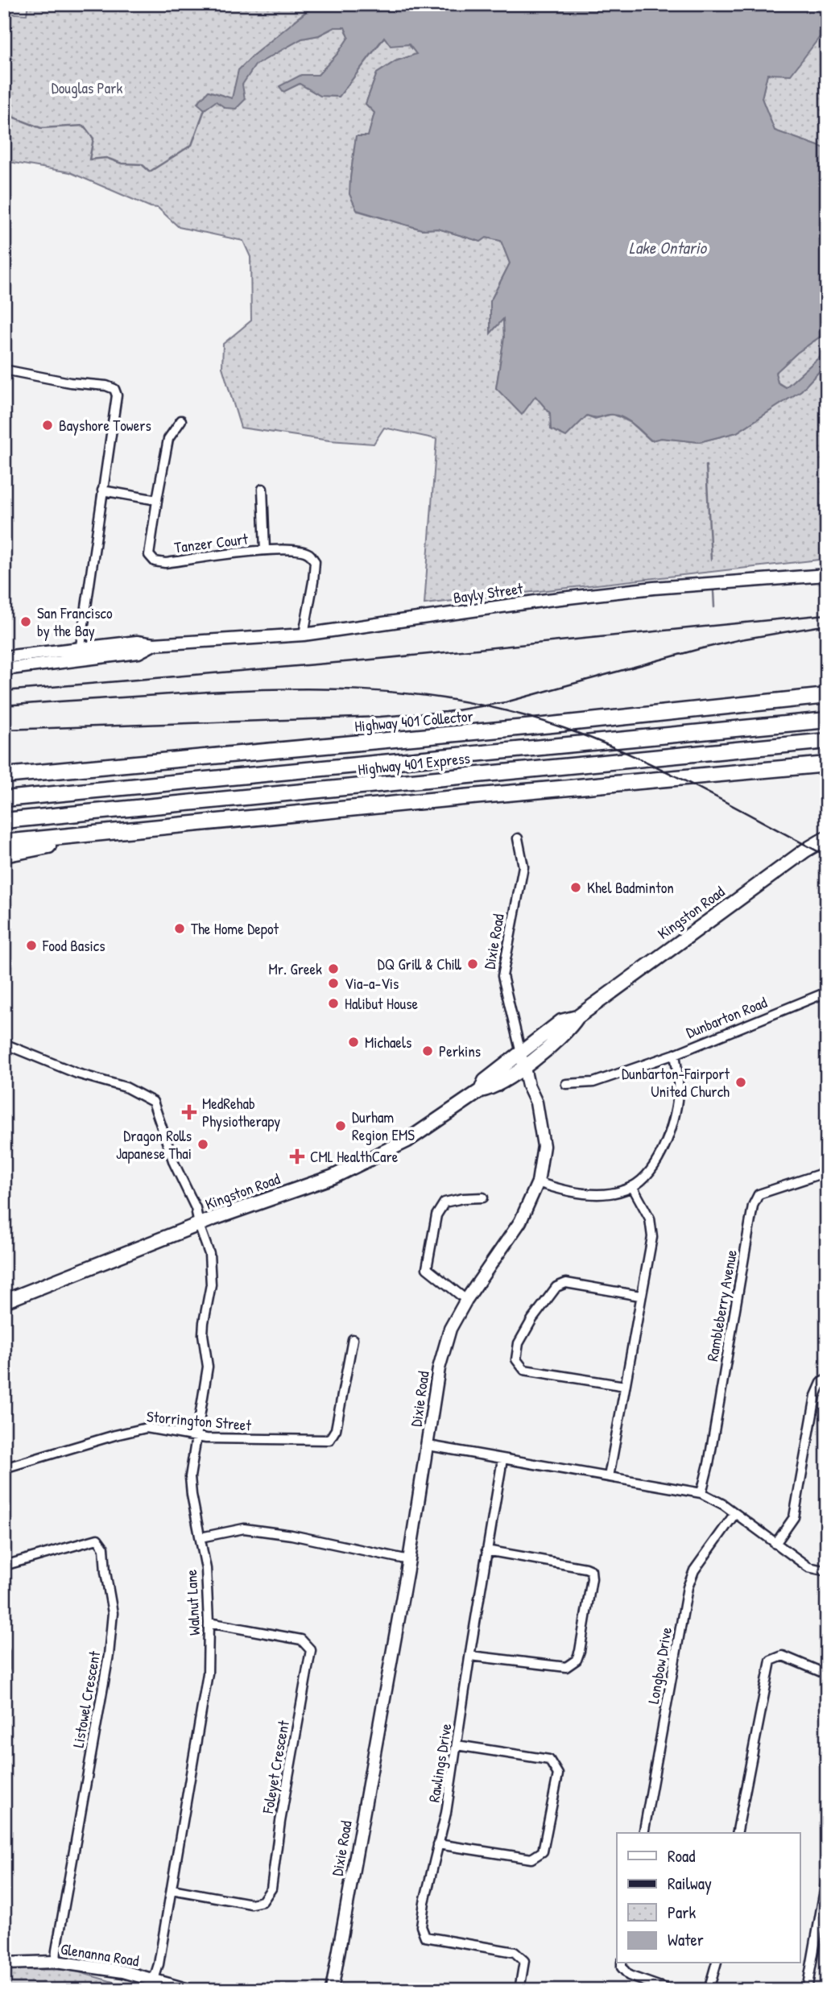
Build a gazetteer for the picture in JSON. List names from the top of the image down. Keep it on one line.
{"streets":{"highway":["Highway 401 Collector","Highway 401 Express"],"main road":["Kingston Road"],"street":["Tanzer Court","Bayly Street","Dixie Road","Dunbarton Road","Rambleberry Avenue","Storrington Street","Walnut Lane","Longbow Drive","Listowel Crescent","Rawlings Drive","Foleyet Crescent","Glenanna Road"]},"crossings":[["Tanzer Court","Bayly Street"],["Kingston Road","Dixie Road"],["Kingston Road","Walnut Lane"],["Storrington Street","Walnut Lane"],["Walnut Lane","Foleyet Crescent"],["Walnut Lane","Glenanna Road"],["Listowel Crescent","Glenanna Road"]],"water":["Lake Ontario"],"parks":["Douglas Park"],"places":{"other":["Bayshore Towers","San Francisco by the Bay","Khel Badminton","The Home Depot","Food Basics","DQ Grill & Chill","Mr. Greek","Via-a-Vis","Halibut House","Michaels","Perkins","Dunbarton-Fairport United Church","Durham Region EMS","Dragon Rolls Japanese Thai"],"health":["MedRehab Physiotherapy","CML HealthCare"]},"legend":["Road","Railway","Park","Water"]}
